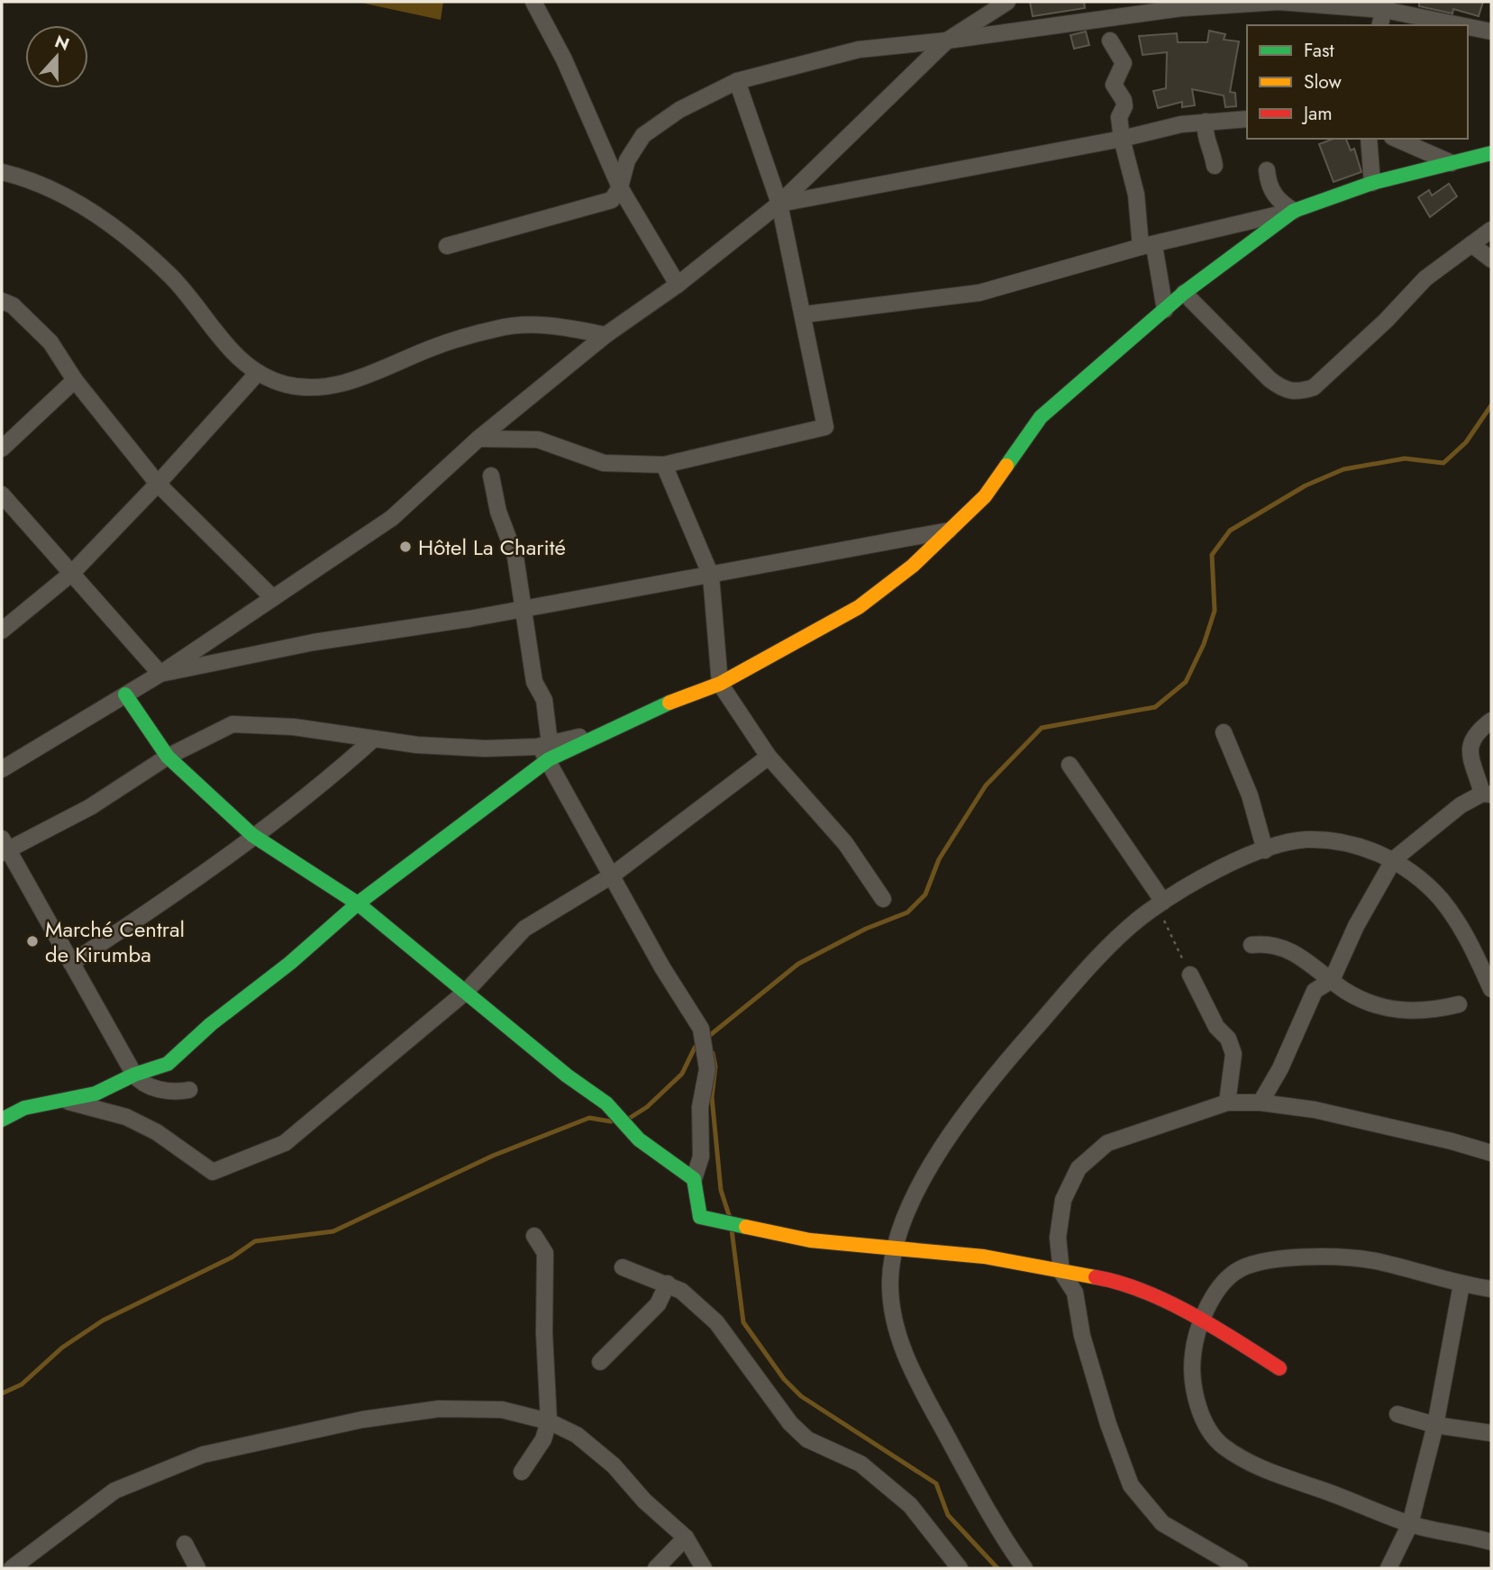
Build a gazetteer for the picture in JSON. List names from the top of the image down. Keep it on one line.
{"places":["Hôtel La Charité","Marché Central de Kirumba"],"legend":["Fast","Slow","Jam"],"north":"top"}
